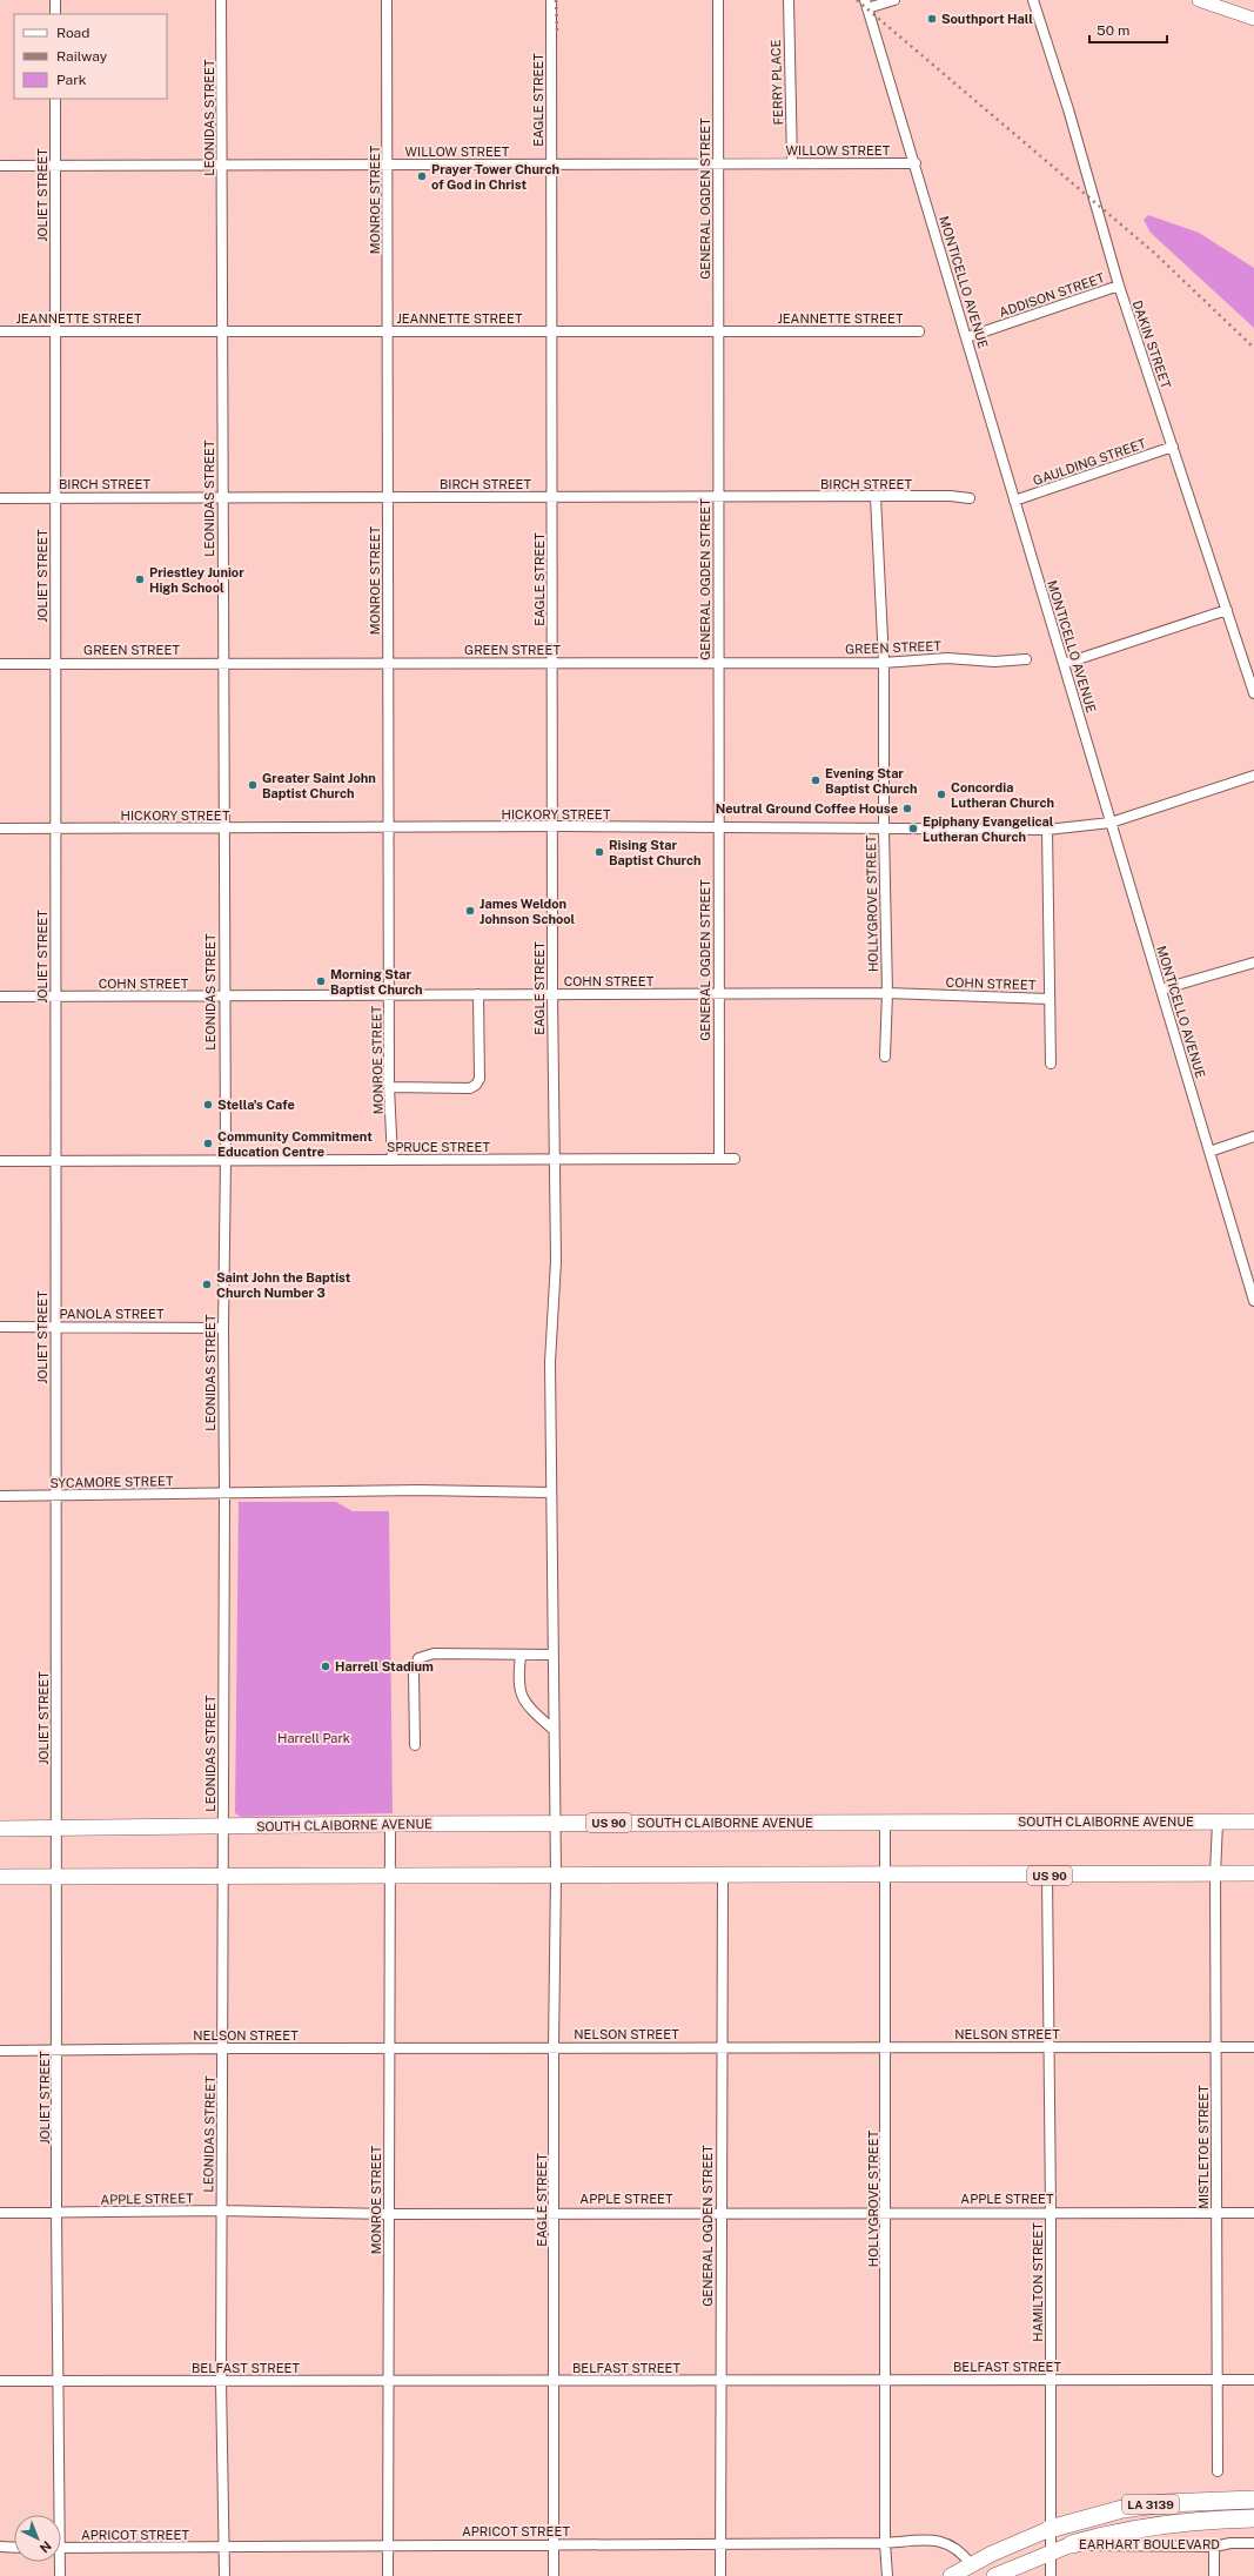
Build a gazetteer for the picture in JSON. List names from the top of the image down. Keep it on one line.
{"streets":{"highway":["LA 3139"],"main road":["SOUTH CLAIBORNE AVENUE","US 90","EARHART BOULEVARD"],"street":["FERRY PLACE","EAGLE STREET","LEONIDAS STREET","WILLOW STREET","JOLIET STREET","GENERAL OGDEN STREET","MONROE STREET","MONTICELLO AVENUE","ADDISON STREET","JEANNETTE STREET","DAKIN STREET","GAULDING STREET","BIRCH STREET","GREEN STREET","HICKORY STREET","HOLLYGROVE STREET","COHN STREET","SPRUCE STREET","PANOLA STREET","SYCAMORE STREET","NELSON STREET","MISTLETOE STREET","APPLE STREET","HAMILTON STREET","BELFAST STREET","APRICOT STREET"]},"crossings":[["FERRY PLACE","WILLOW STREET"],["EAGLE STREET","WILLOW STREET"],["EAGLE STREET","JEANNETTE STREET"],["EAGLE STREET","BIRCH STREET"],["EAGLE STREET","GREEN STREET"],["EAGLE STREET","HICKORY STREET"],["EAGLE STREET","COHN STREET"],["EAGLE STREET","SPRUCE STREET"],["EAGLE STREET","SYCAMORE STREET"],["EAGLE STREET","SOUTH CLAIBORNE AVENUE"],["EAGLE STREET","US 90"],["EAGLE STREET","NELSON STREET"],["EAGLE STREET","APPLE STREET"],["EAGLE STREET","BELFAST STREET"],["EAGLE STREET","APRICOT STREET"],["LEONIDAS STREET","WILLOW STREET"],["LEONIDAS STREET","JEANNETTE STREET"],["LEONIDAS STREET","BIRCH STREET"],["LEONIDAS STREET","GREEN STREET"],["LEONIDAS STREET","HICKORY STREET"],["LEONIDAS STREET","COHN STREET"],["LEONIDAS STREET","SPRUCE STREET"],["LEONIDAS STREET","PANOLA STREET"],["LEONIDAS STREET","SYCAMORE STREET"],["LEONIDAS STREET","SOUTH CLAIBORNE AVENUE"],["LEONIDAS STREET","US 90"],["LEONIDAS STREET","NELSON STREET"],["LEONIDAS STREET","APPLE STREET"],["LEONIDAS STREET","BELFAST STREET"],["LEONIDAS STREET","APRICOT STREET"],["WILLOW STREET","JOLIET STREET"],["WILLOW STREET","GENERAL OGDEN STREET"],["WILLOW STREET","MONROE STREET"],["WILLOW STREET","MONTICELLO AVENUE"],["JOLIET STREET","JEANNETTE STREET"],["JOLIET STREET","BIRCH STREET"],["JOLIET STREET","GREEN STREET"],["JOLIET STREET","HICKORY STREET"],["JOLIET STREET","COHN STREET"],["JOLIET STREET","SPRUCE STREET"],["JOLIET STREET","PANOLA STREET"],["JOLIET STREET","SYCAMORE STREET"],["JOLIET STREET","SOUTH CLAIBORNE AVENUE"],["JOLIET STREET","US 90"],["JOLIET STREET","NELSON STREET"],["JOLIET STREET","APPLE STREET"],["JOLIET STREET","BELFAST STREET"],["GENERAL OGDEN STREET","JEANNETTE STREET"],["GENERAL OGDEN STREET","BIRCH STREET"],["GENERAL OGDEN STREET","GREEN STREET"],["GENERAL OGDEN STREET","HICKORY STREET"],["GENERAL OGDEN STREET","COHN STREET"],["GENERAL OGDEN STREET","SPRUCE STREET"],["GENERAL OGDEN STREET","US 90"],["GENERAL OGDEN STREET","NELSON STREET"],["GENERAL OGDEN STREET","APPLE STREET"],["GENERAL OGDEN STREET","BELFAST STREET"],["GENERAL OGDEN STREET","APRICOT STREET"],["MONROE STREET","JEANNETTE STREET"],["MONROE STREET","BIRCH STREET"],["MONROE STREET","GREEN STREET"],["MONROE STREET","HICKORY STREET"],["MONROE STREET","COHN STREET"],["MONROE STREET","SPRUCE STREET"],["MONROE STREET","SOUTH CLAIBORNE AVENUE"],["MONROE STREET","US 90"],["MONROE STREET","NELSON STREET"],["MONROE STREET","APPLE STREET"],["MONROE STREET","BELFAST STREET"],["MONROE STREET","APRICOT STREET"],["MONTICELLO AVENUE","ADDISON STREET"],["MONTICELLO AVENUE","GAULDING STREET"],["MONTICELLO AVENUE","HICKORY STREET"],["ADDISON STREET","DAKIN STREET"],["DAKIN STREET","GAULDING STREET"],["BIRCH STREET","HOLLYGROVE STREET"],["GREEN STREET","HOLLYGROVE STREET"],["HICKORY STREET","HOLLYGROVE STREET"],["HOLLYGROVE STREET","COHN STREET"],["HOLLYGROVE STREET","SOUTH CLAIBORNE AVENUE"],["HOLLYGROVE STREET","US 90"],["HOLLYGROVE STREET","NELSON STREET"],["HOLLYGROVE STREET","APPLE STREET"],["HOLLYGROVE STREET","BELFAST STREET"],["HOLLYGROVE STREET","APRICOT STREET"],["SOUTH CLAIBORNE AVENUE","MISTLETOE STREET"],["US 90","MISTLETOE STREET"],["US 90","HAMILTON STREET"],["NELSON STREET","MISTLETOE STREET"],["NELSON STREET","HAMILTON STREET"],["MISTLETOE STREET","APPLE STREET"],["MISTLETOE STREET","BELFAST STREET"],["APPLE STREET","HAMILTON STREET"],["HAMILTON STREET","BELFAST STREET"],["HAMILTON STREET","LA 3139"],["HAMILTON STREET","EARHART BOULEVARD"],["LA 3139","APRICOT STREET"],["LA 3139","EARHART BOULEVARD"]],"parks":["Harrell Park"],"places":["Southport Hall","Prayer Tower Church of God in Christ","Priestley Junior High School","Evening Star Baptist Church","Greater Saint John Baptist Church","Concordia Lutheran Church","Neutral Ground Coffee House","Epiphany Evangelical Lutheran Church","Rising Star Baptist Church","James Weldon Johnson School","Morning Star Baptist Church","Stella's Cafe","Community Commitment Education Centre","Saint John the Baptist Church Number 3","Harrell Stadium"],"legend":["Road","Railway","Park"],"scale_bar":"50 m","north":"bottom right"}
